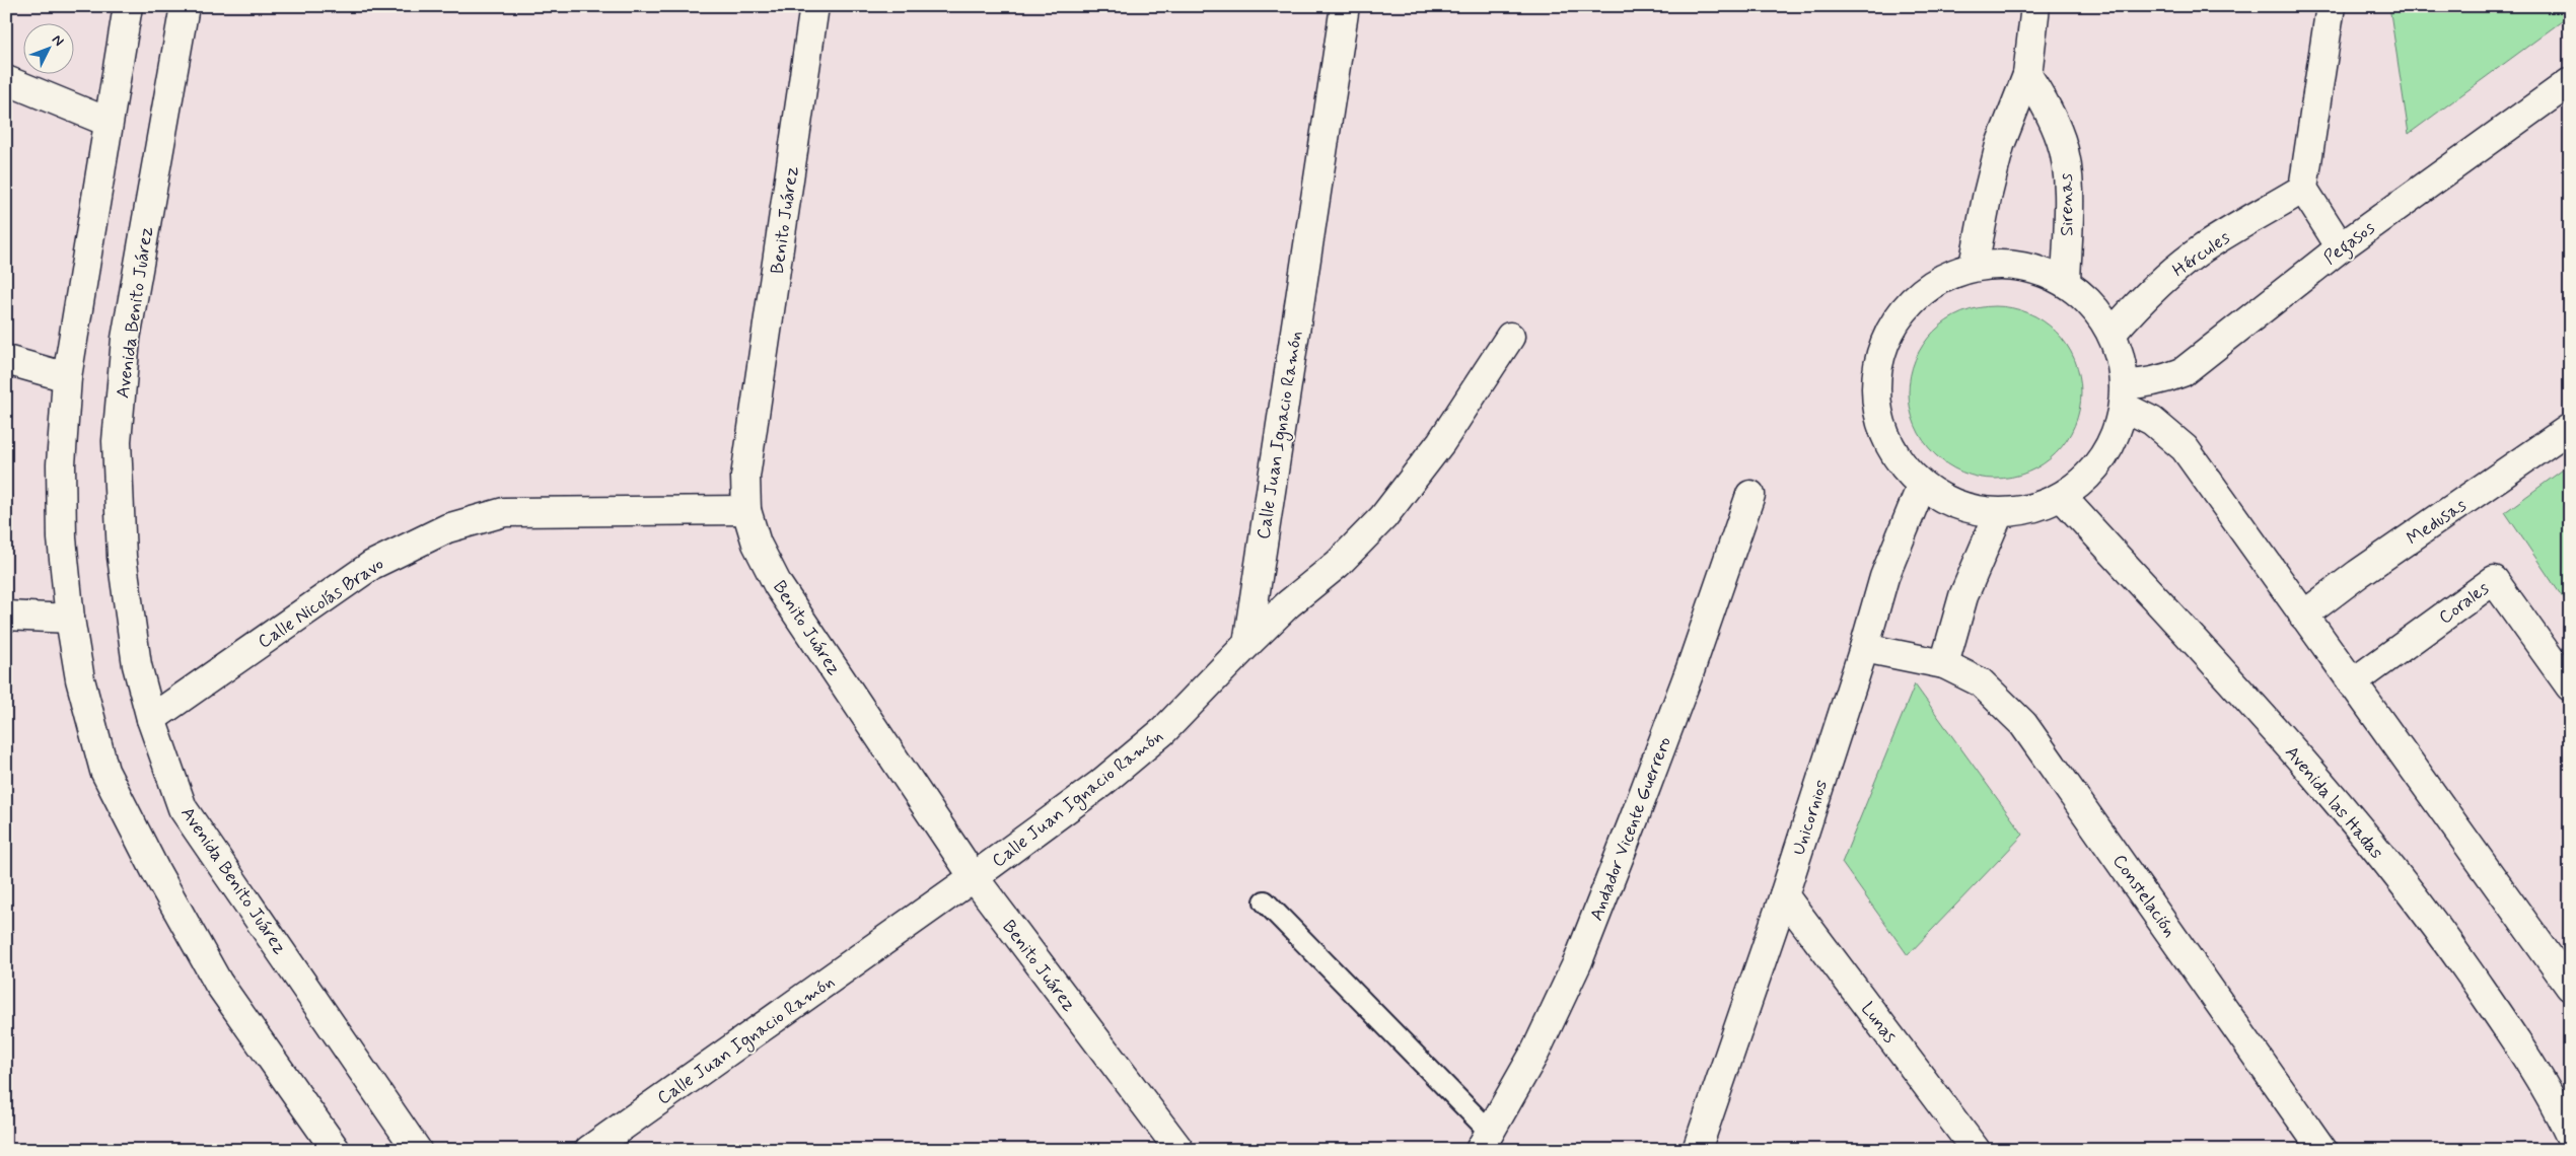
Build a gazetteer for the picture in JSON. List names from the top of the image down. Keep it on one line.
{"streets":{"street":["Sirenas","Benito Juárez","Pegasos","Hércules","Avenida Benito Juárez","Calle Juan Ignacio Ramón","Medusas","Calle Nicolás Bravo","Corales","Avenida las Hadas","Unicornios","Andador Vicente Guerrero","Constelación","Lunas"]},"crossings":[["Benito Juárez","Calle Juan Ignacio Ramón"],["Benito Juárez","Calle Nicolás Bravo"],["Avenida Benito Juárez","Calle Nicolás Bravo"],["Unicornios","Constelación"],["Unicornios","Lunas"]],"north":"top right"}
